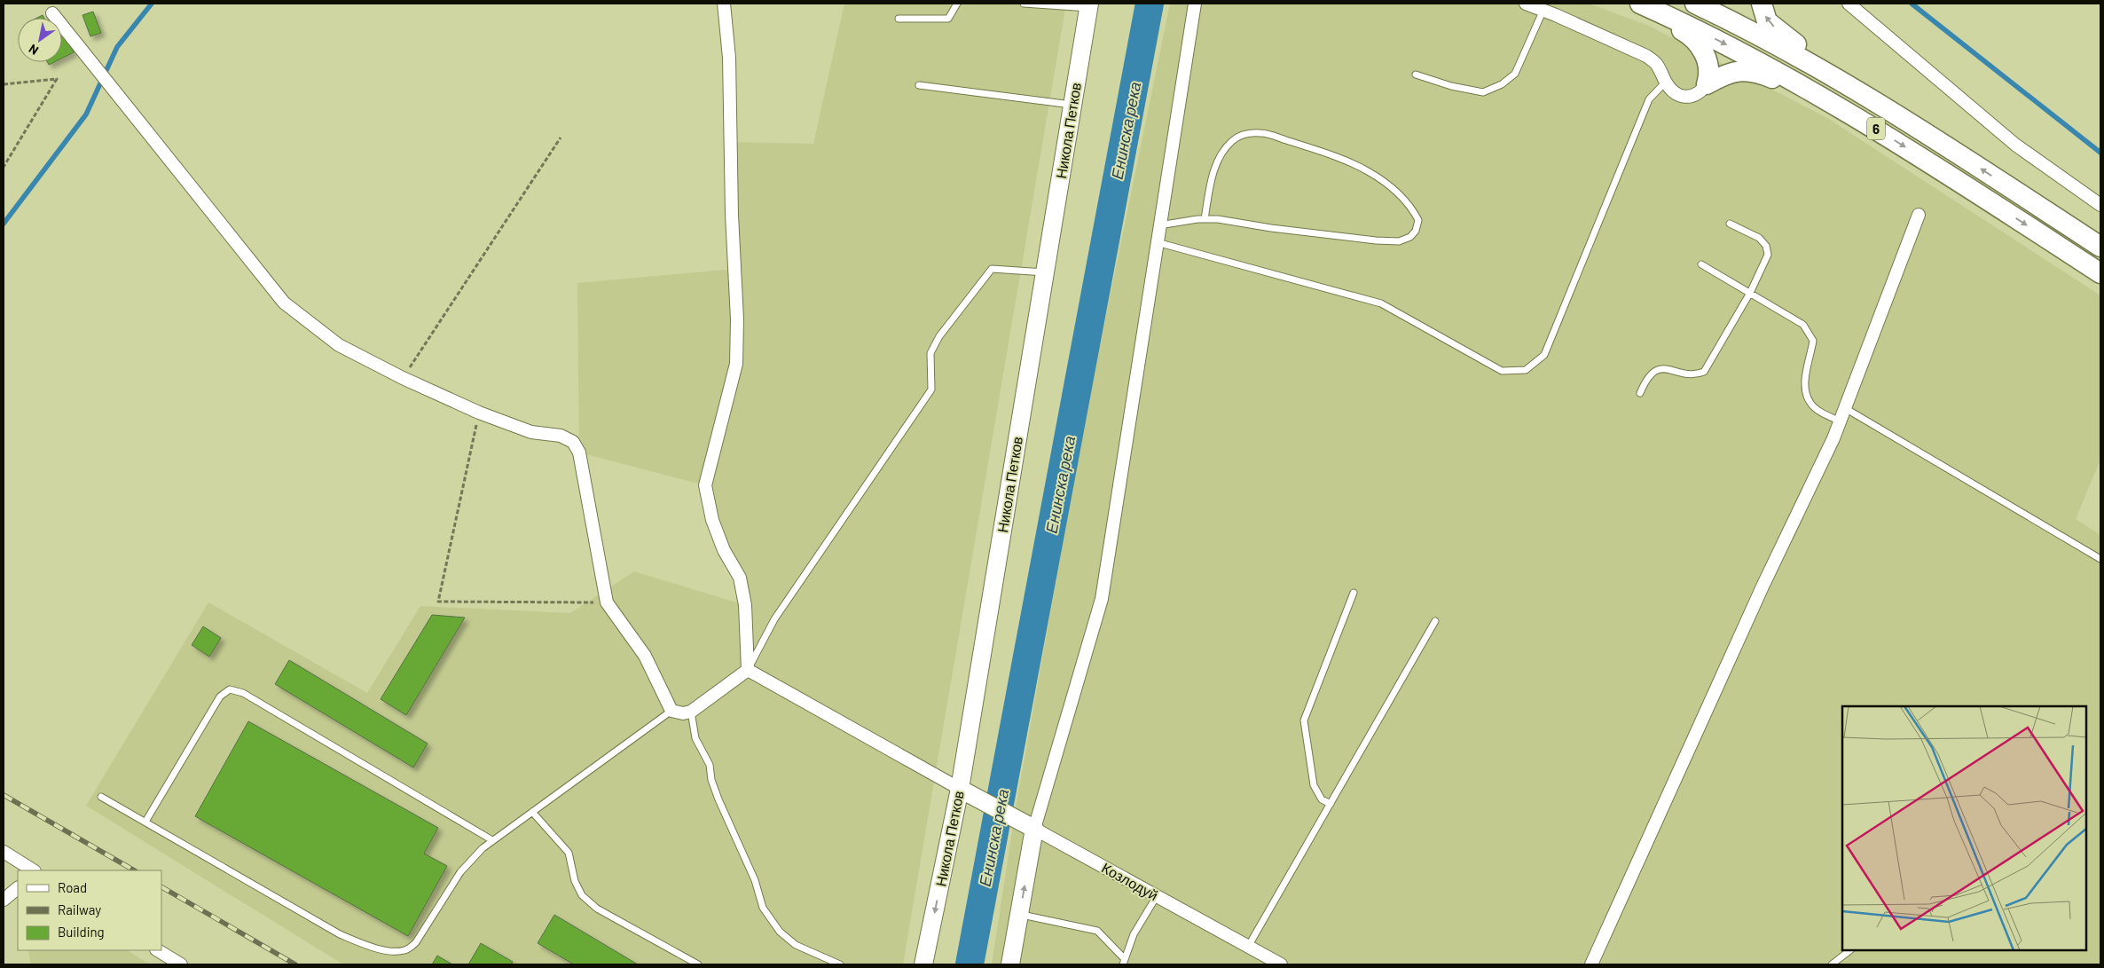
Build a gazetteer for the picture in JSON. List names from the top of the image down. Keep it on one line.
{"streets":{"highway":["6"],"main road":["Никола Петков","Козлодуй"]},"crossings":[["Никола Петков","Козлодуй"]],"water":["Енинска река"],"legend":["Road","Railway","Building"],"north":"bottom left"}
